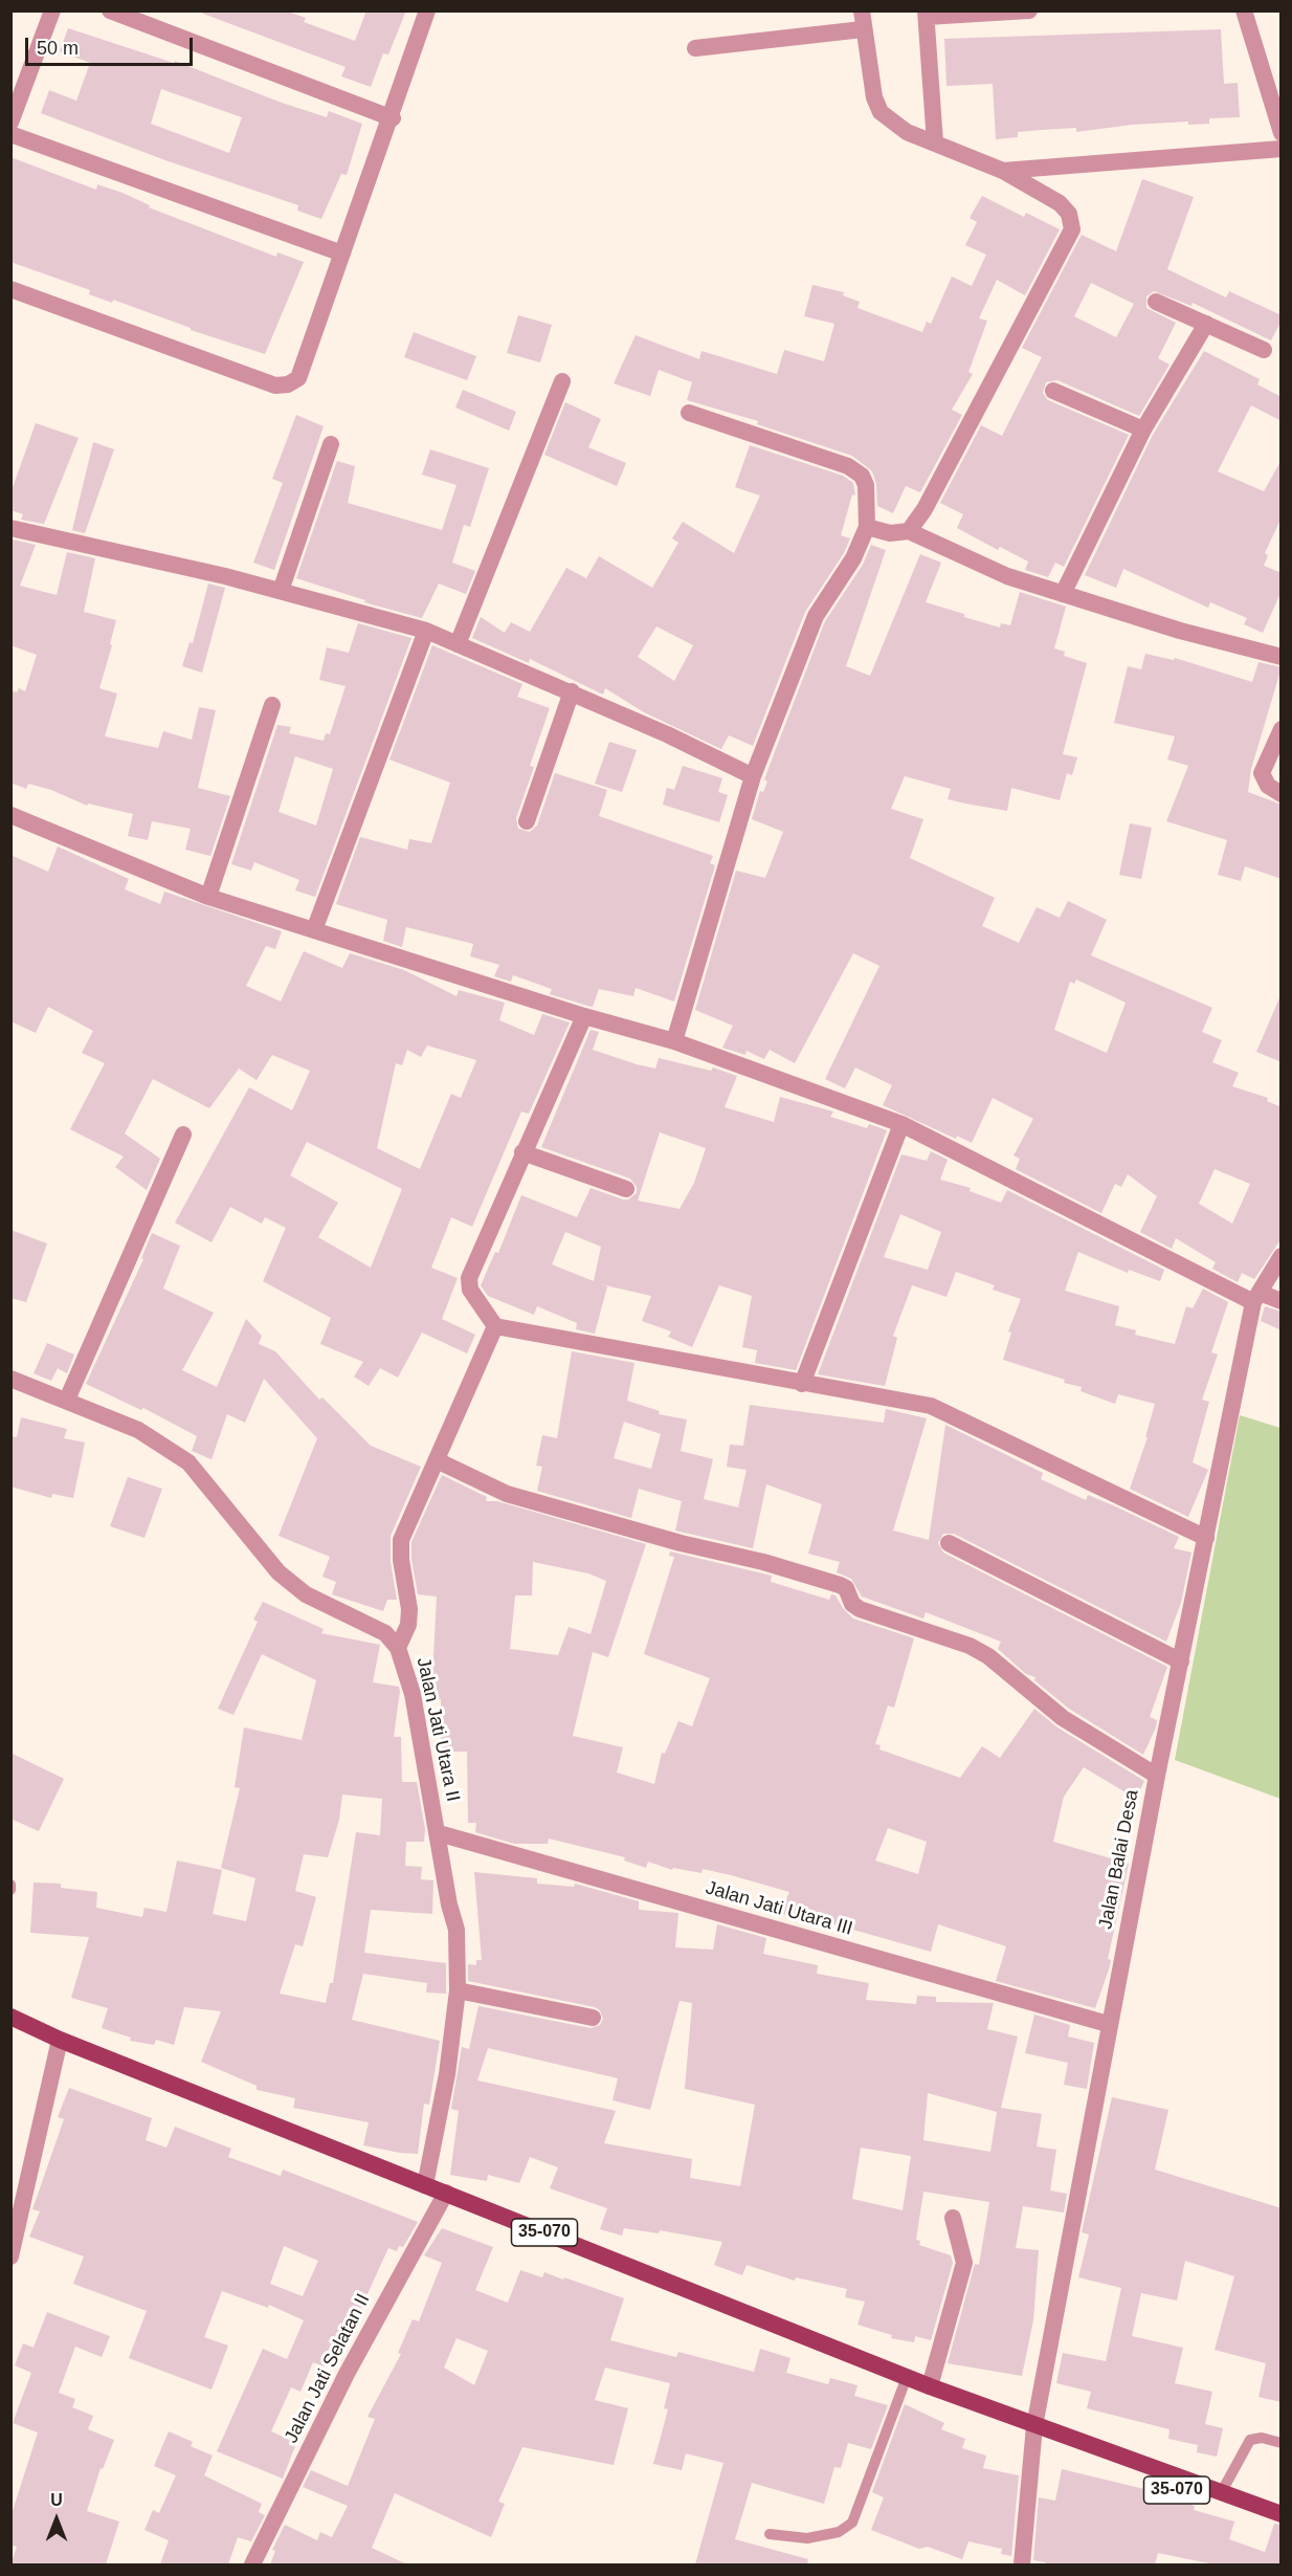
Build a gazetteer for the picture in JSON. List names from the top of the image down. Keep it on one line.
{"streets":{"main road":["35-070"],"street":["Jalan Jati Utara II","Jalan Balai Desa","Jalan Jati Utara III","Jalan Jati Selatan II"]},"crossings":[["Jalan Jati Utara II","Jalan Jati Utara III"],["Jalan Jati Utara II","35-070"],["Jalan Balai Desa","Jalan Jati Utara III"],["Jalan Balai Desa","35-070"],["35-070","Jalan Jati Selatan II"]],"scale_bar":"50 m","north":"top"}
